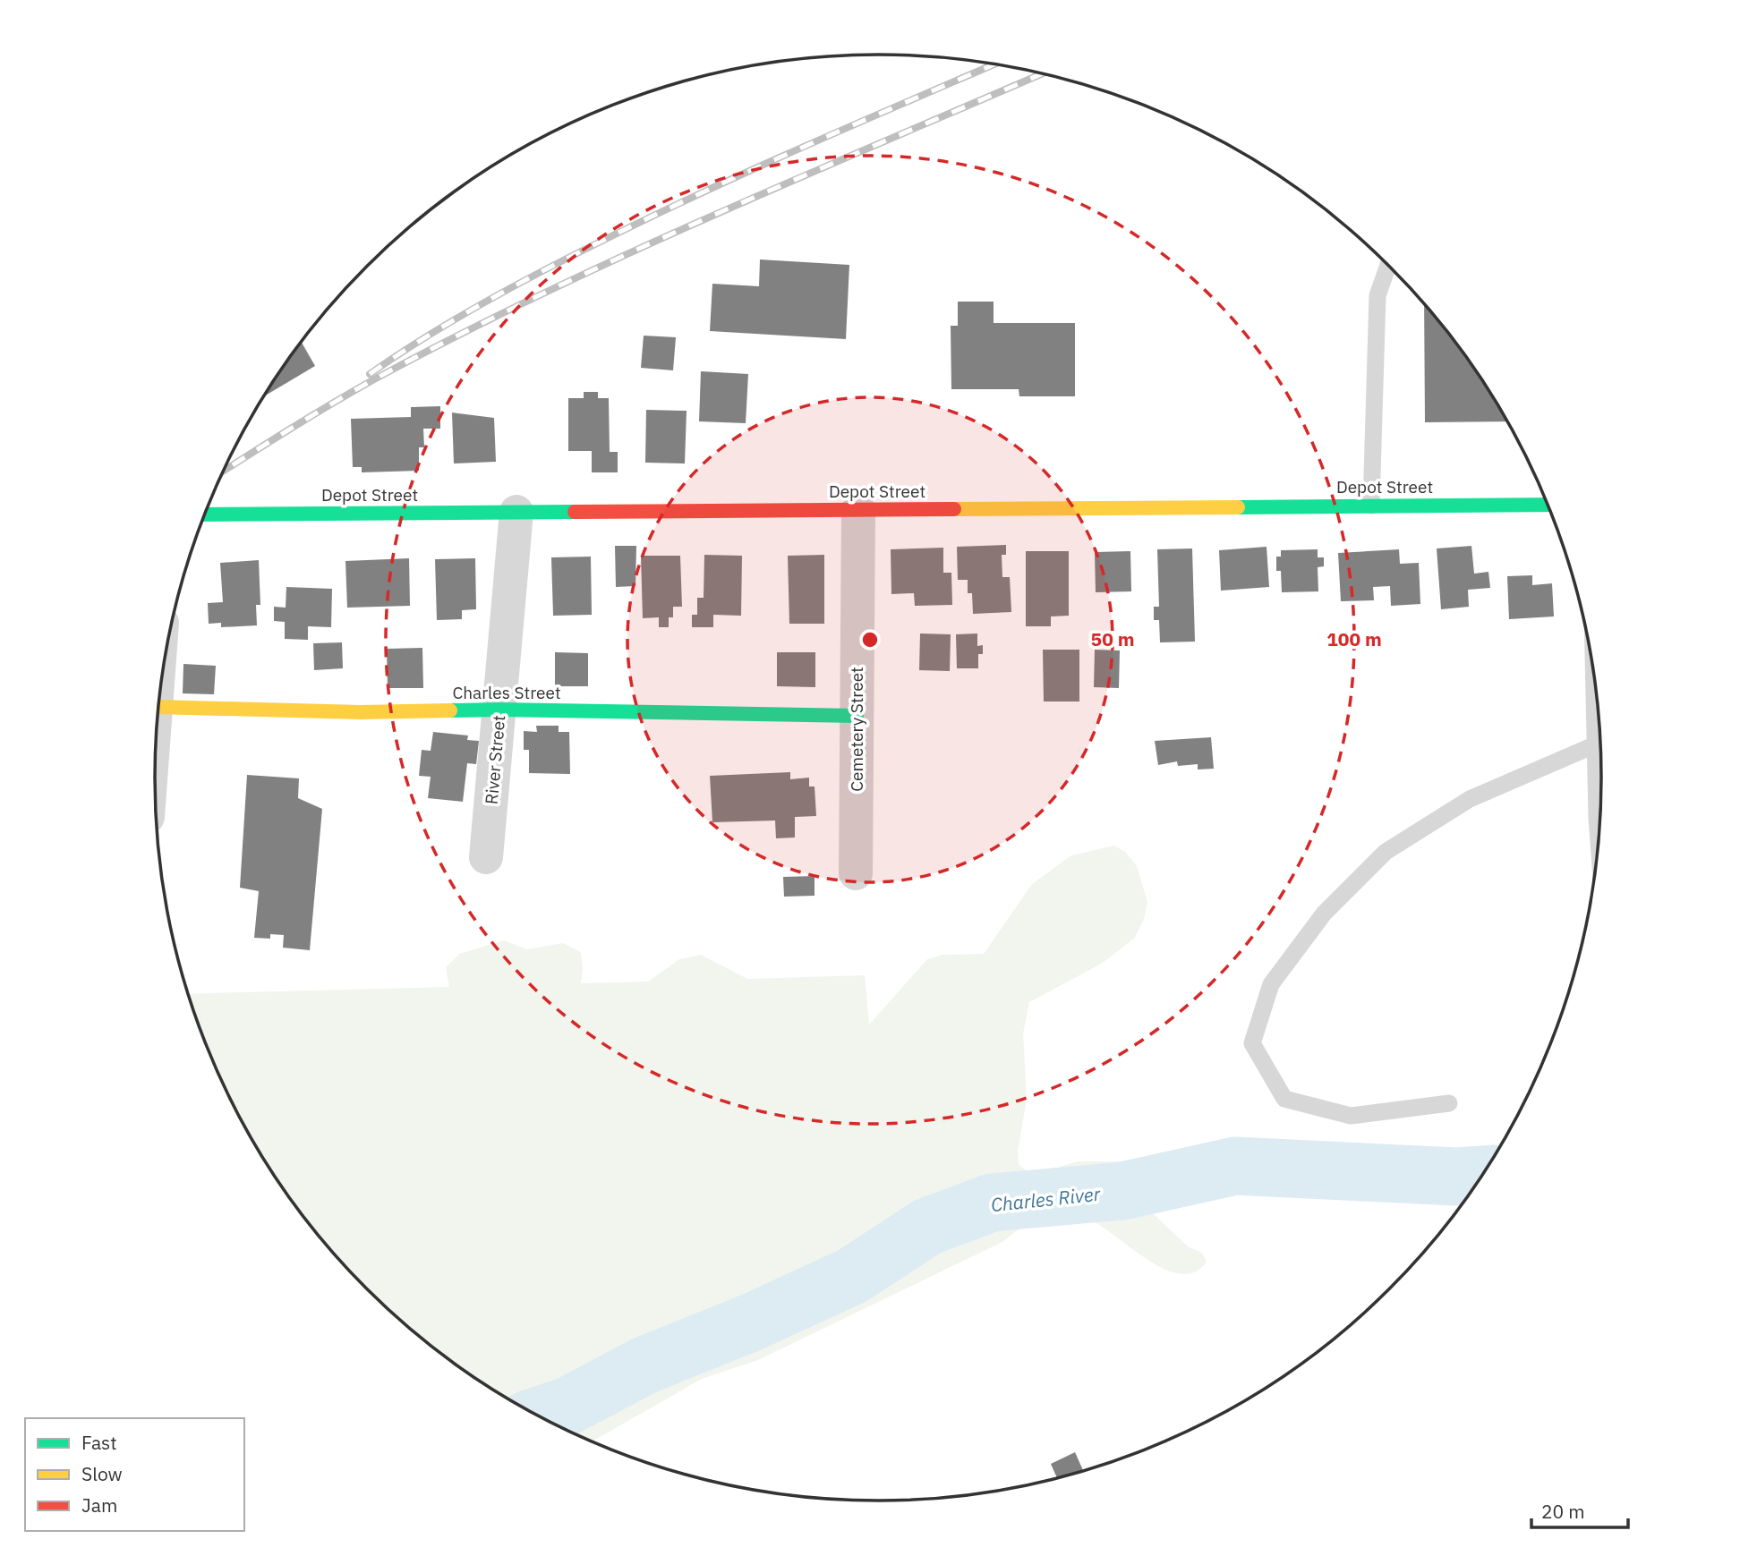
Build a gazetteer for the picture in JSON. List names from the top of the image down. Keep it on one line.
{"streets":{"main road":["Depot Street","Charles Street"],"street":["Cemetery Street","River Street"]},"crossings":[["Depot Street","Cemetery Street"],["Depot Street","River Street"],["Charles Street","Cemetery Street"],["Charles Street","River Street"]],"water":["Charles River"],"legend":["Fast","Slow","Jam"],"scale_bar":"20 m","rings":["50 m","100 m"]}
